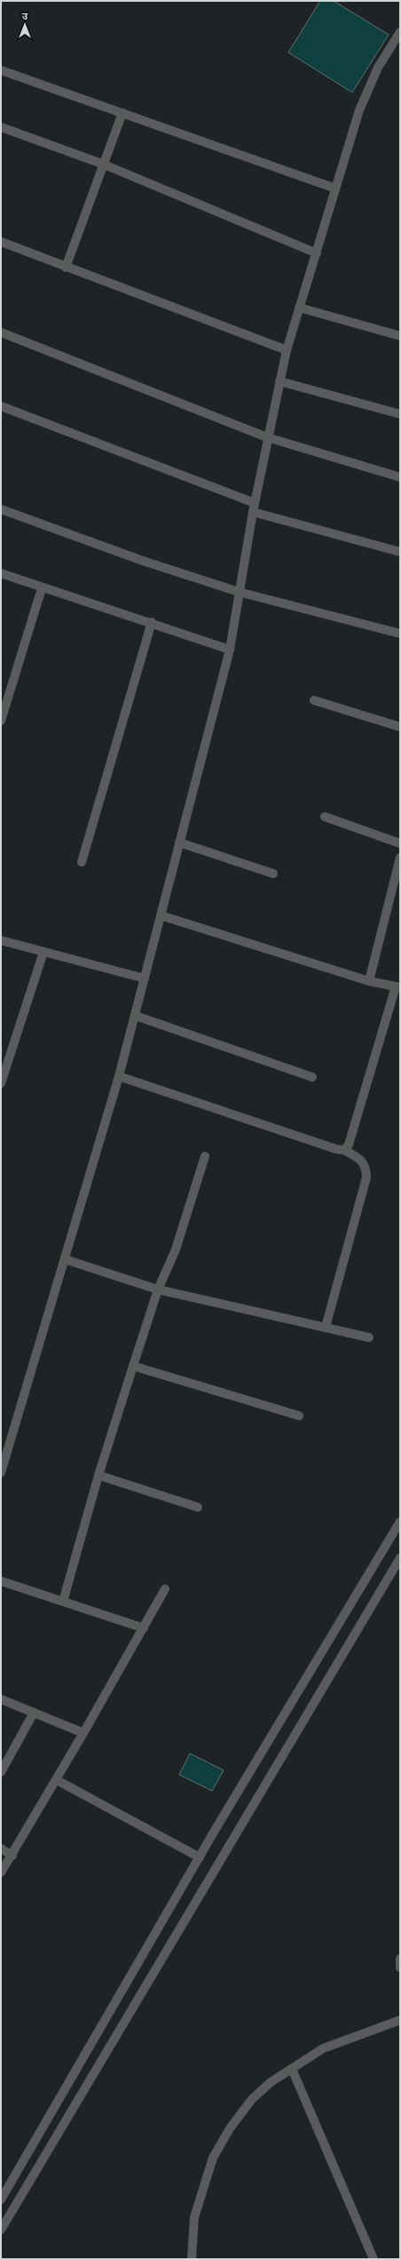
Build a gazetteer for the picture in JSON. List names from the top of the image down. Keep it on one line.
{"north":"top"}
